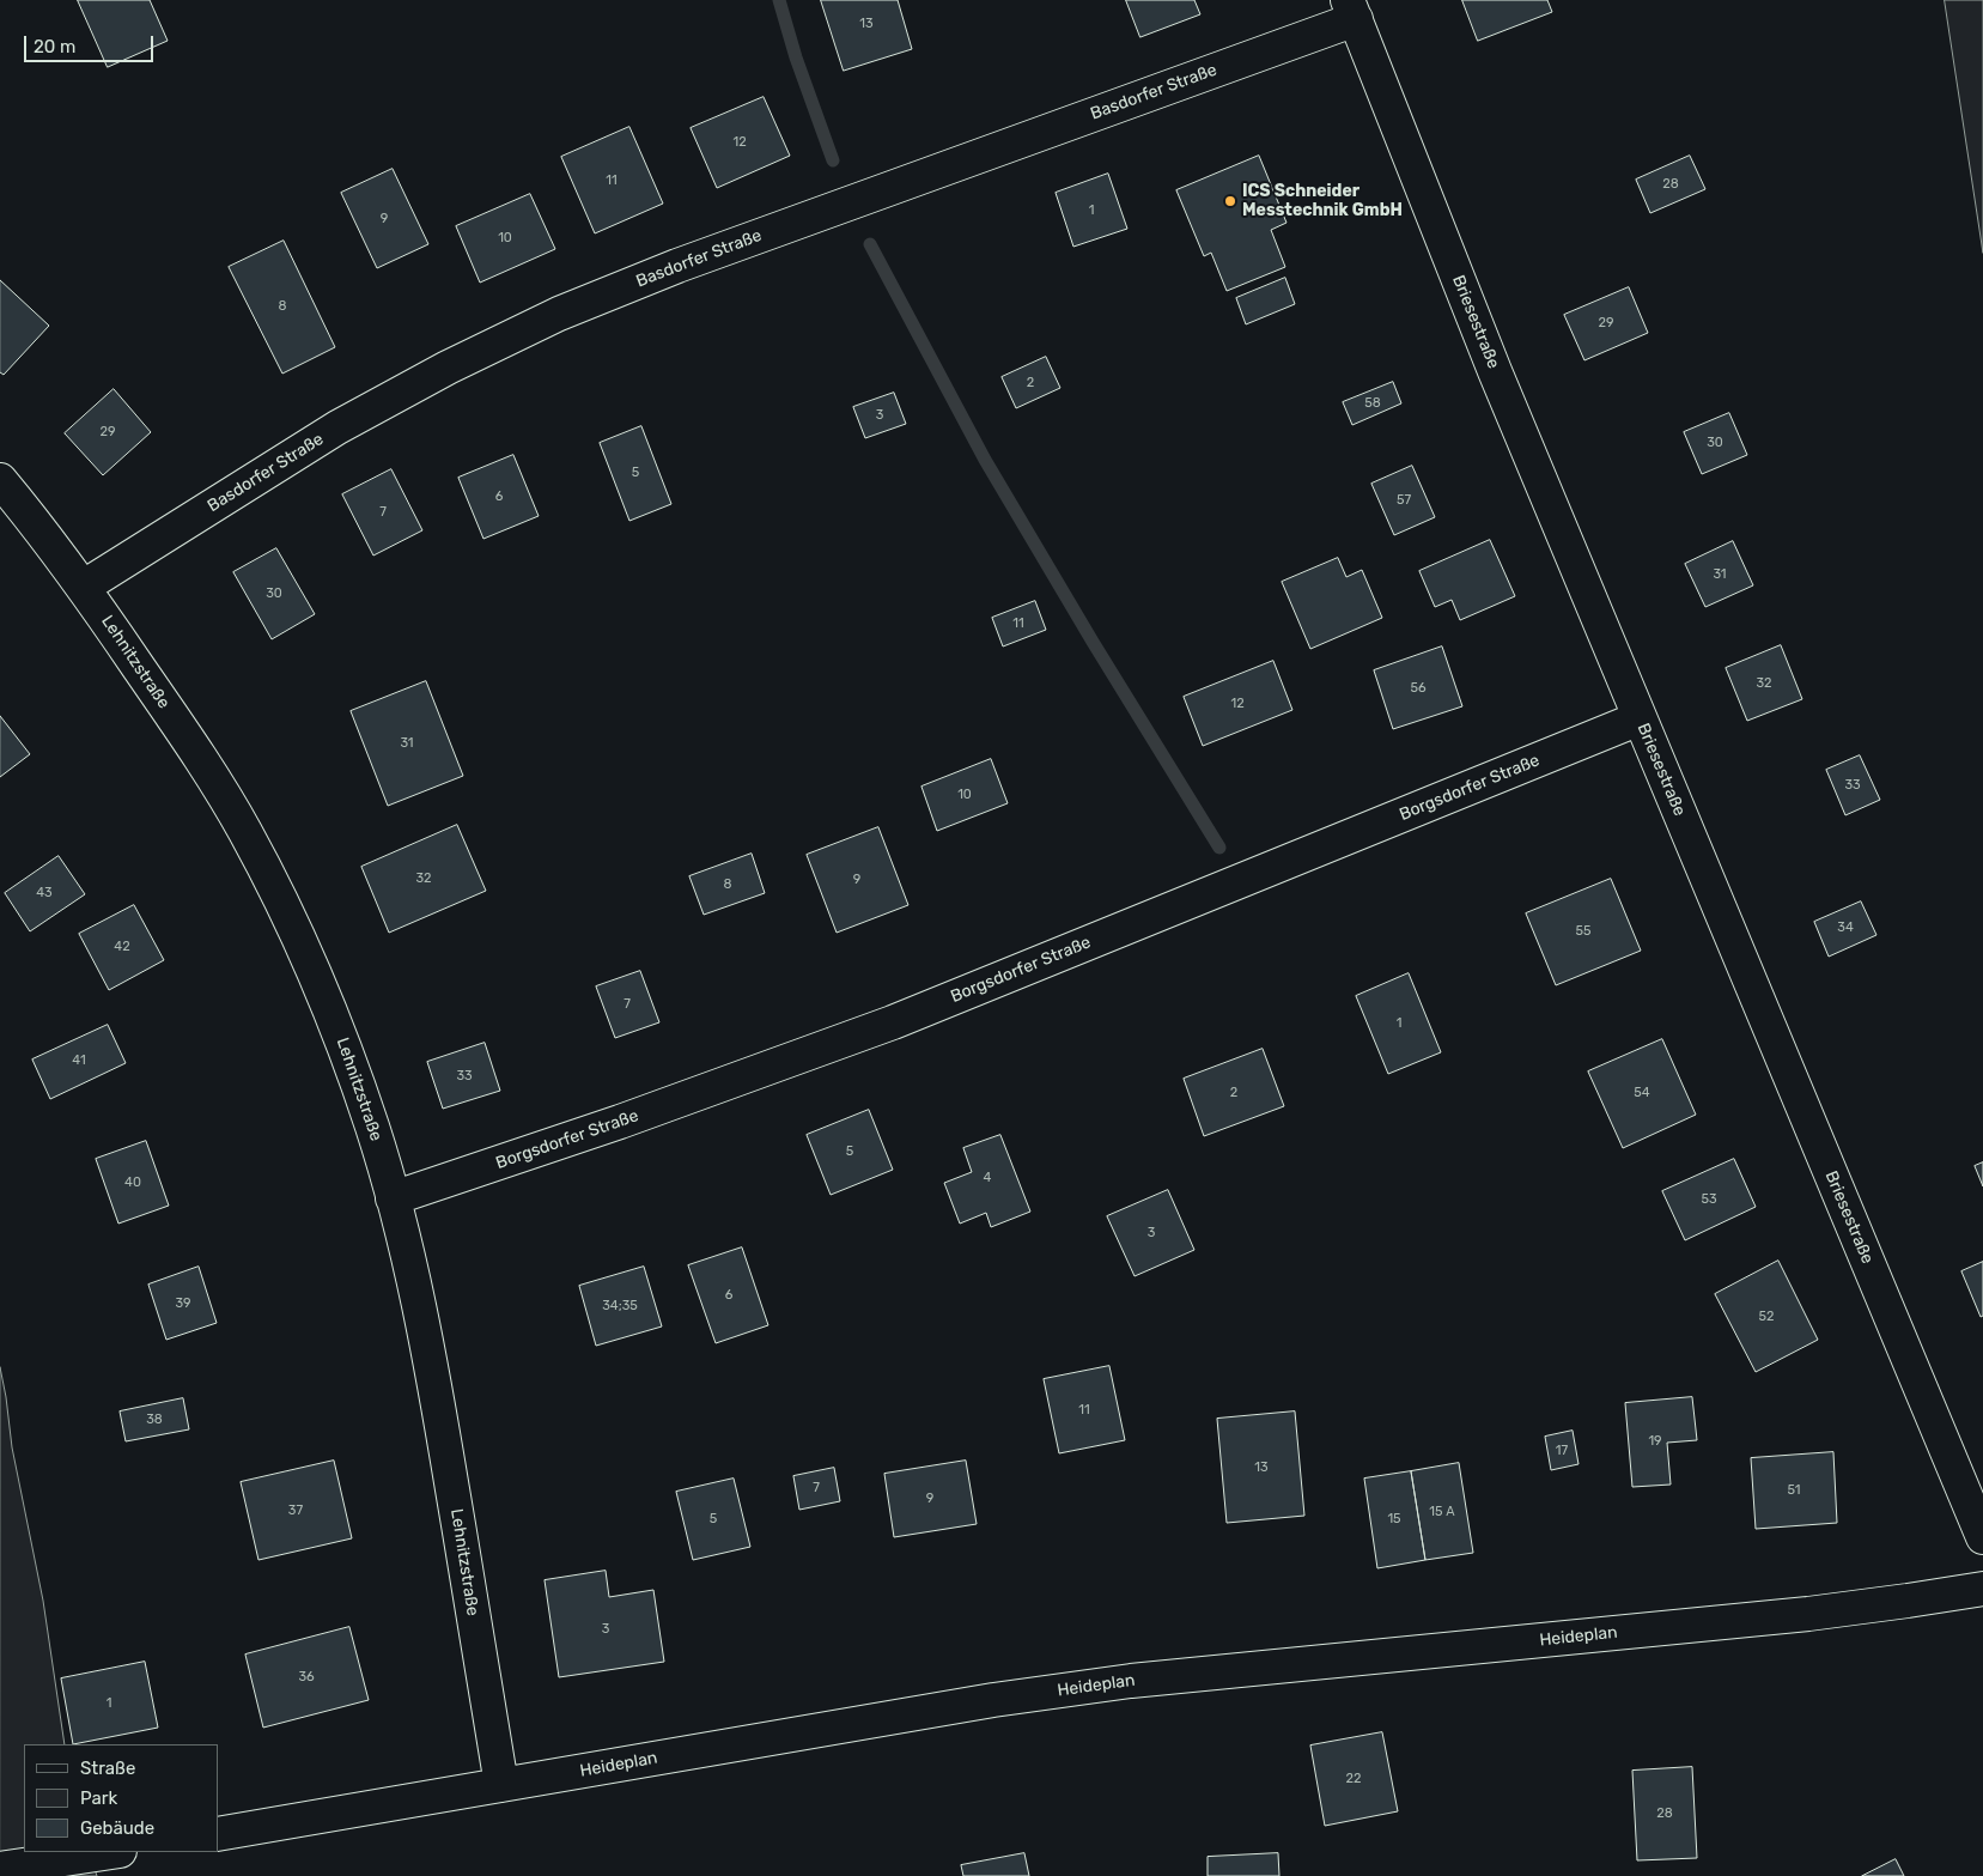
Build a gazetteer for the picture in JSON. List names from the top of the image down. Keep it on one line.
{"streets":{"street":["Basdorfer Straße","Briesestraße","Lehnitzstraße","Borgsdorfer Straße","Heideplan"]},"crossings":[["Basdorfer Straße","Briesestraße"],["Basdorfer Straße","Lehnitzstraße"],["Briesestraße","Borgsdorfer Straße"],["Lehnitzstraße","Borgsdorfer Straße"],["Lehnitzstraße","Heideplan"]],"places":["ICS Schneider Messtechnik GmbH"],"house_numbers":["13","12","11","28","1","9","10","8","29","2","58","3","29","30","5","6","57","7","31","30","11","32","56","12","31","33","10","32","9","8","43","34","55","42","7","1","41","33","2","54","5","4","40","53","3","6","39","34;35","52","11","38","19","17","13","7","51","9","37","15 A","5","15","3","36","1","22","28"],"legend":["Straße","Park","Gebäude"],"scale_bar":"20 m"}
